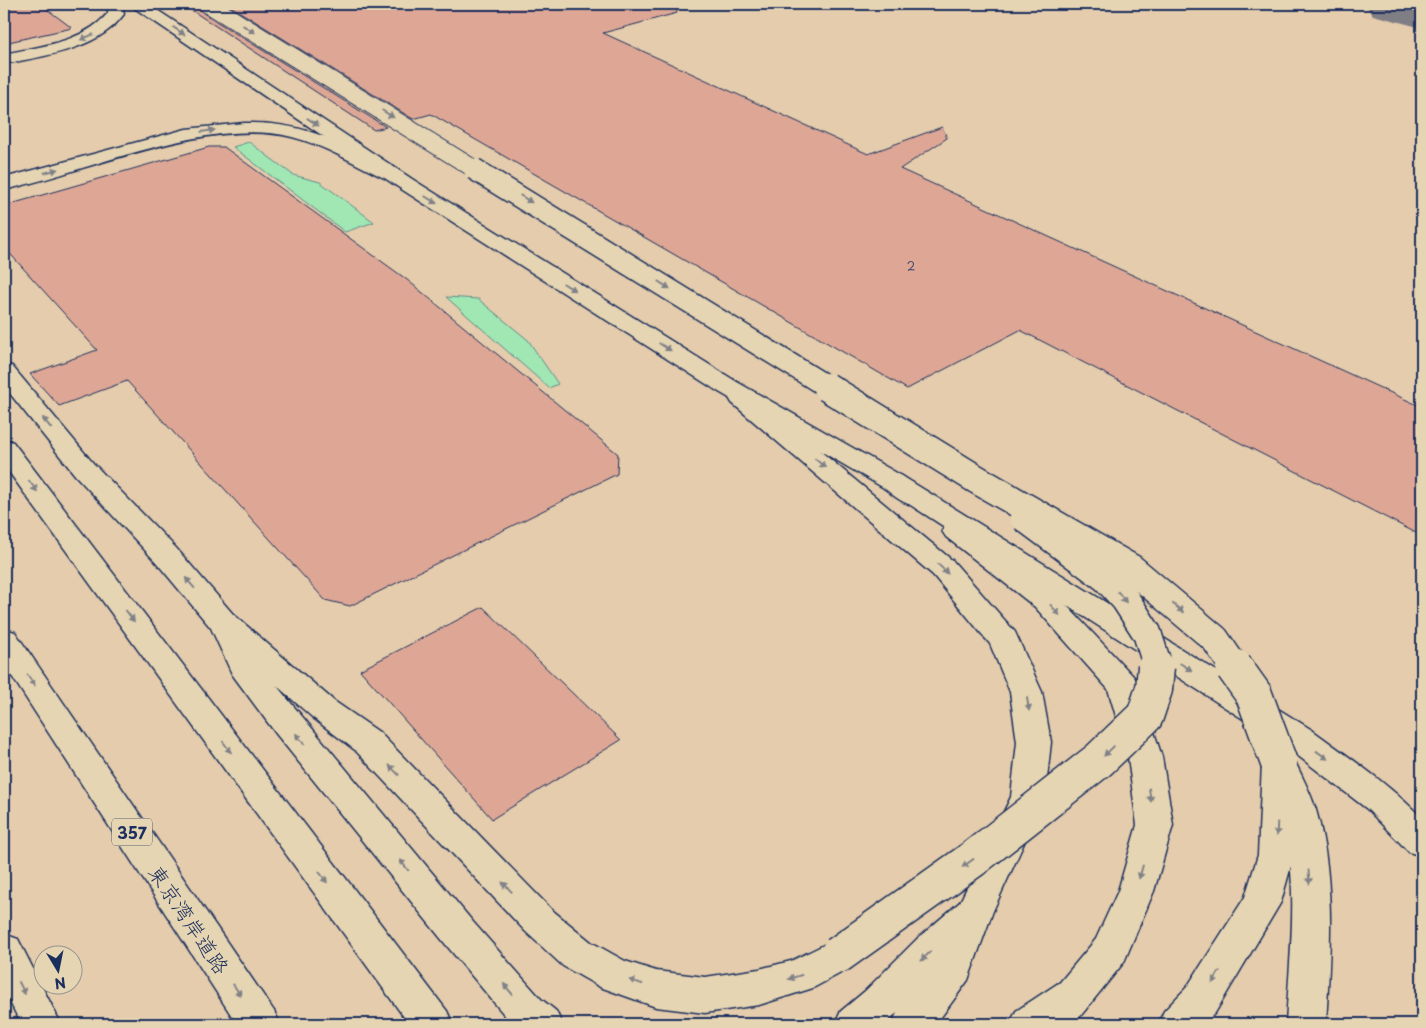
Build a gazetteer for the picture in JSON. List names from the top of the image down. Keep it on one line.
{"streets":{"main road":["357","東京湾岸道路"]},"house_numbers":["2"],"north":"bottom"}
